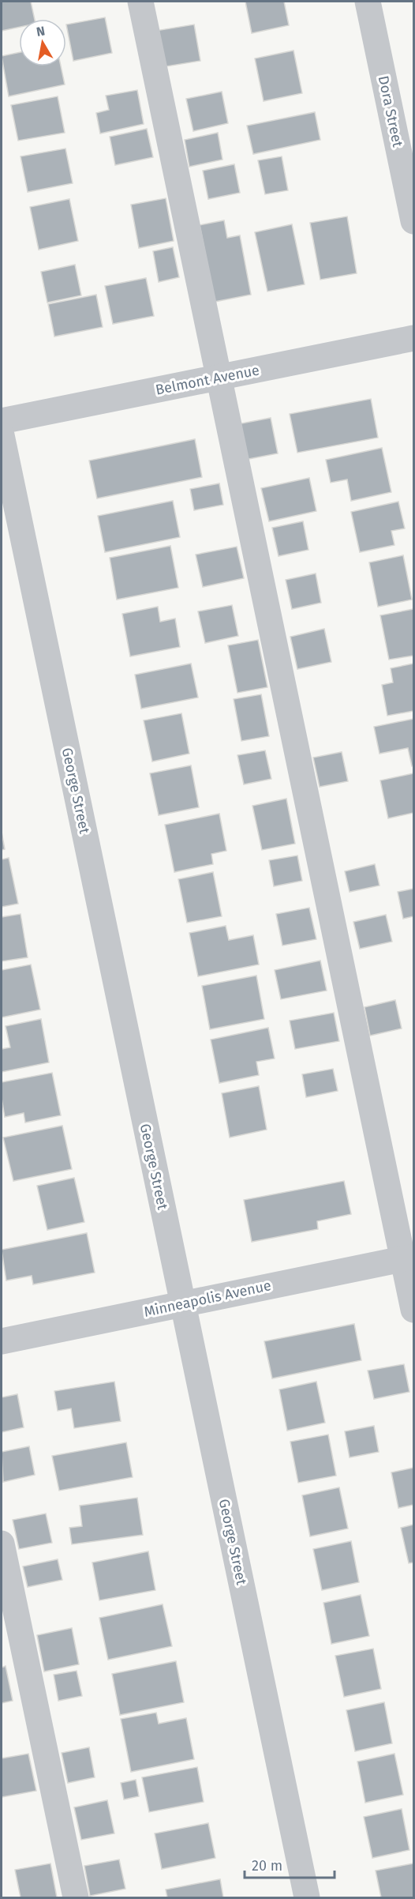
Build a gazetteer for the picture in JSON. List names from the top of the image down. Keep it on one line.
{"streets":{"street":["Dora Street","Belmont Avenue","George Street","Minneapolis Avenue"]},"crossings":[["George Street","Minneapolis Avenue"]],"scale_bar":"20 m","north":"top"}
